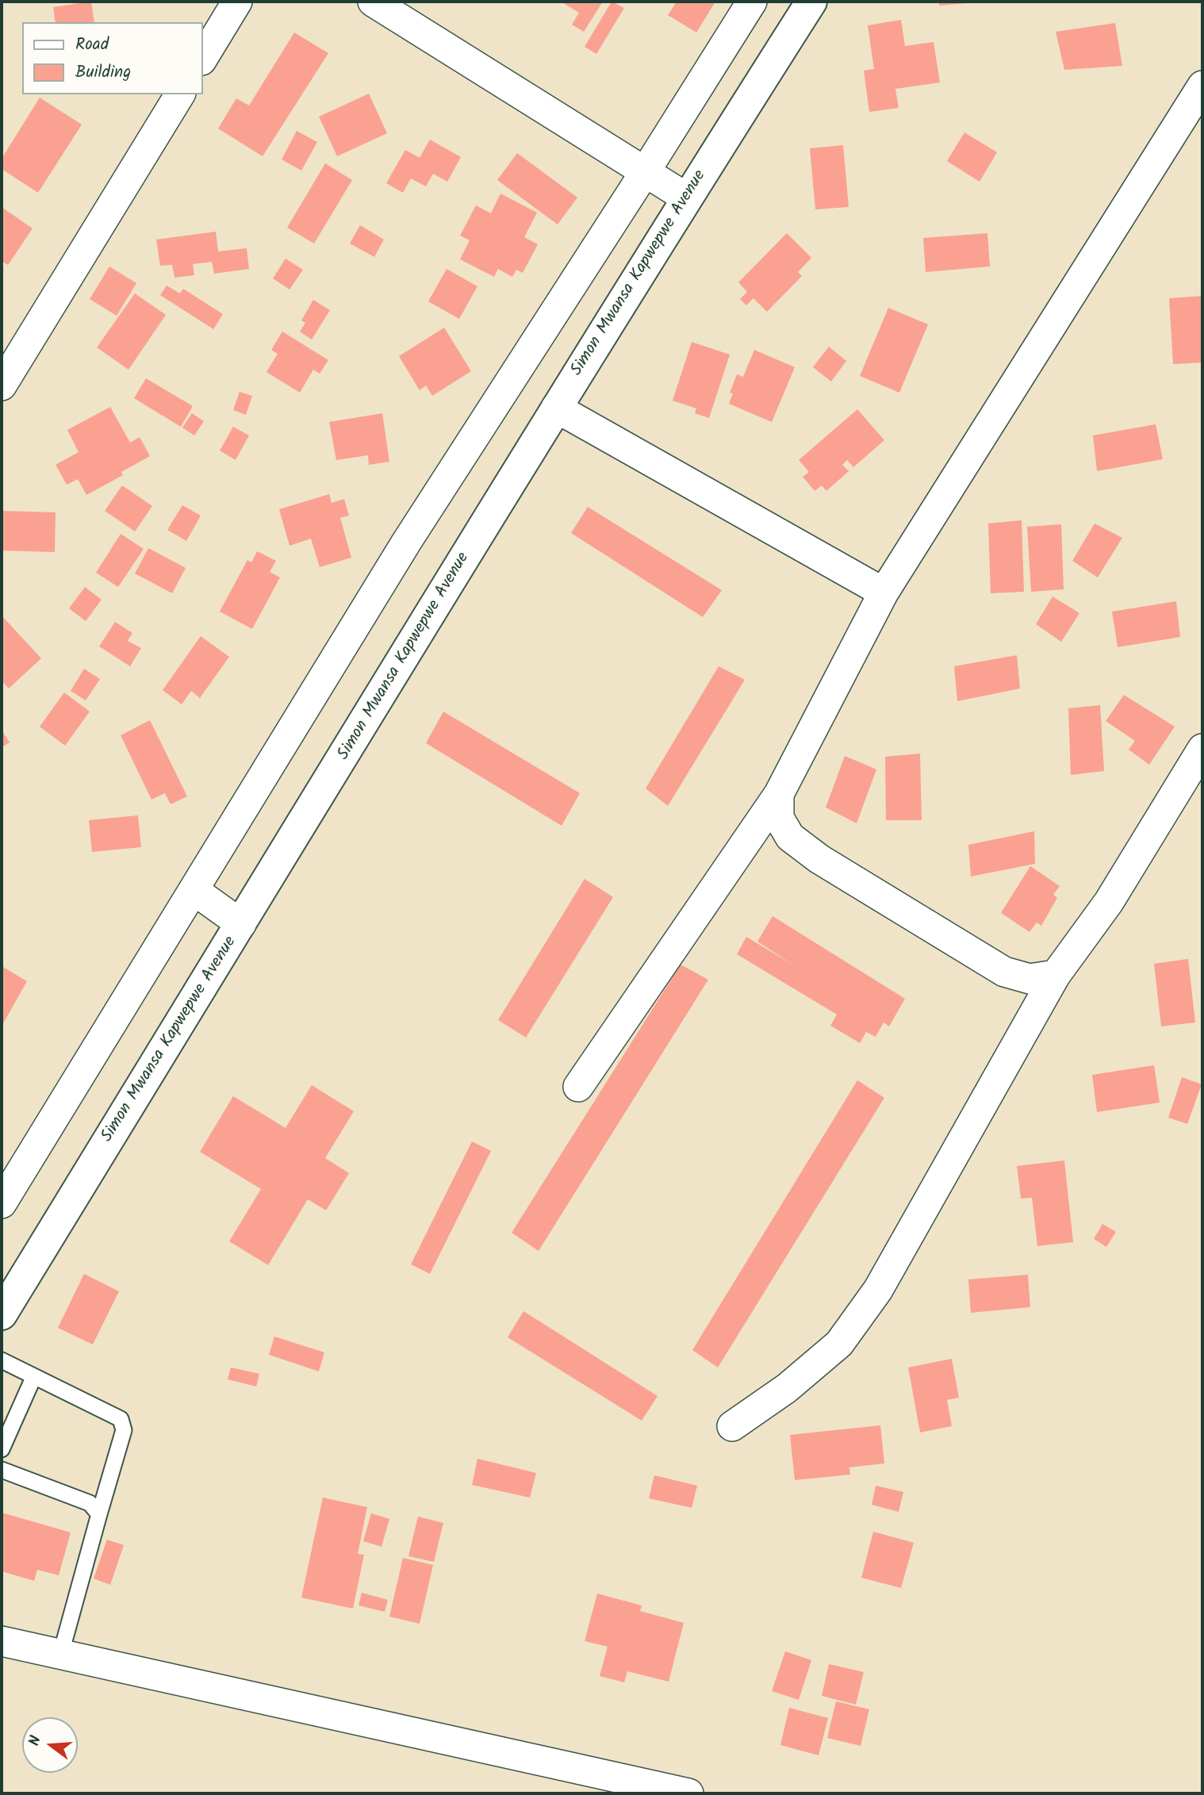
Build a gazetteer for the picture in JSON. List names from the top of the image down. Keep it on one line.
{"streets":{"main road":["Simon Mwansa Kapwepwe Avenue"]},"legend":["Road","Building"],"north":"left"}
